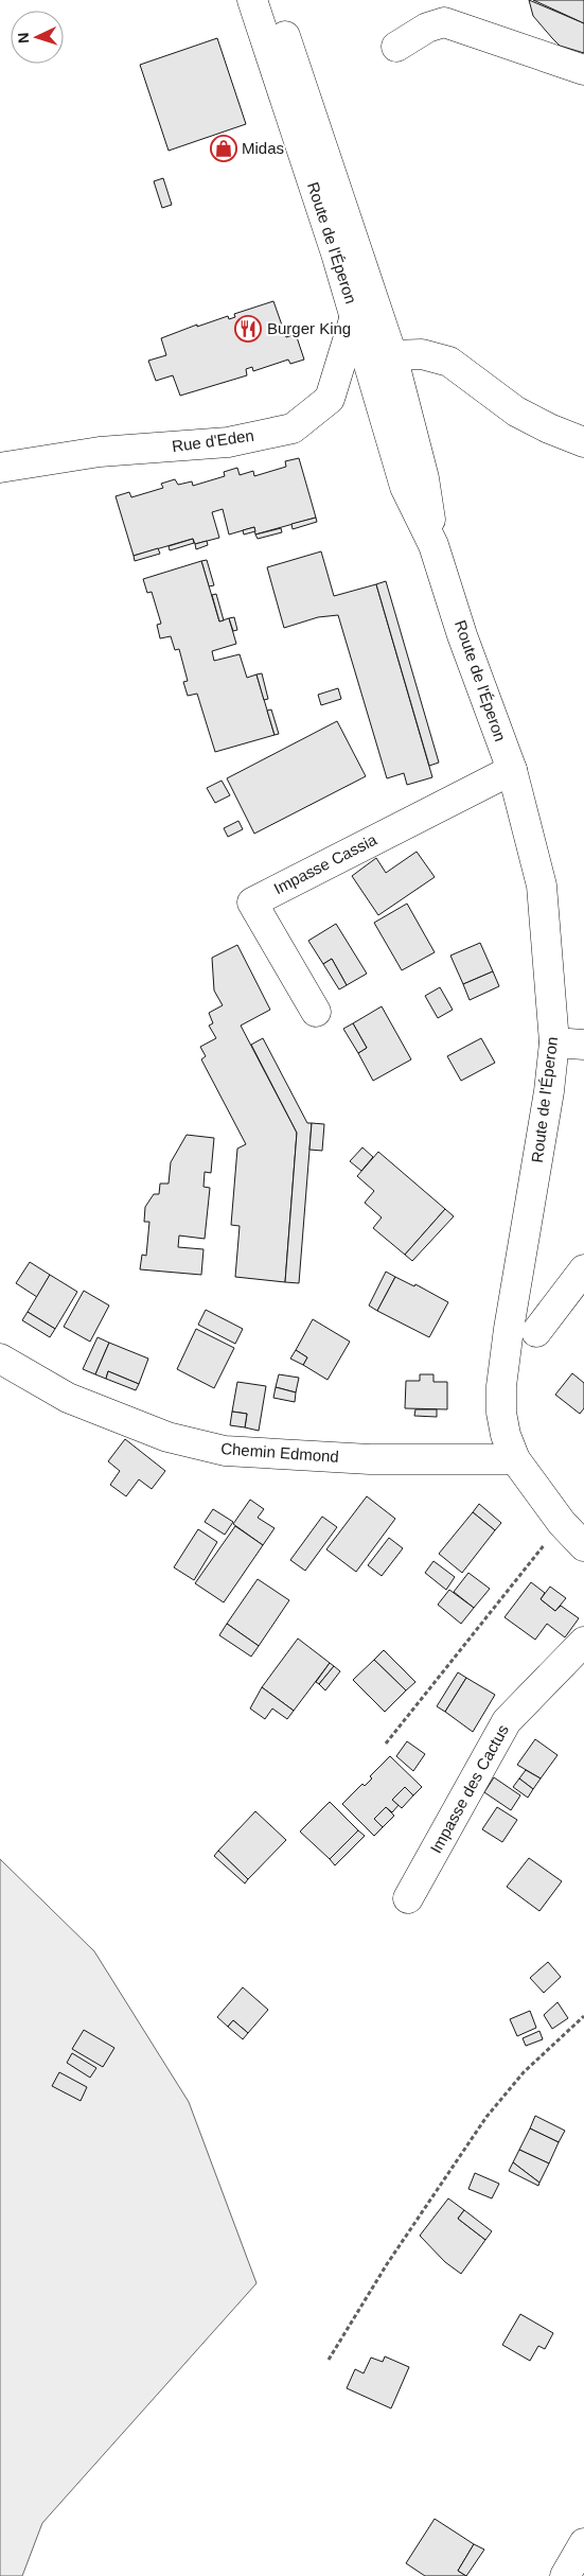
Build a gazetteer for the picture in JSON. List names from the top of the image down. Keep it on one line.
{"streets":{"main road":["Route de l'Éperon","Rue d'Eden","Impasse Cassia","Chemin Edmond","Impasse des Cactus"]},"crossings":[["Route de l'Éperon","Rue d'Eden"],["Route de l'Éperon","Impasse Cassia"],["Route de l'Éperon","Chemin Edmond"]],"places":{"shop":["Midas"],"restaurant":["Burger King"]},"north":"left"}
